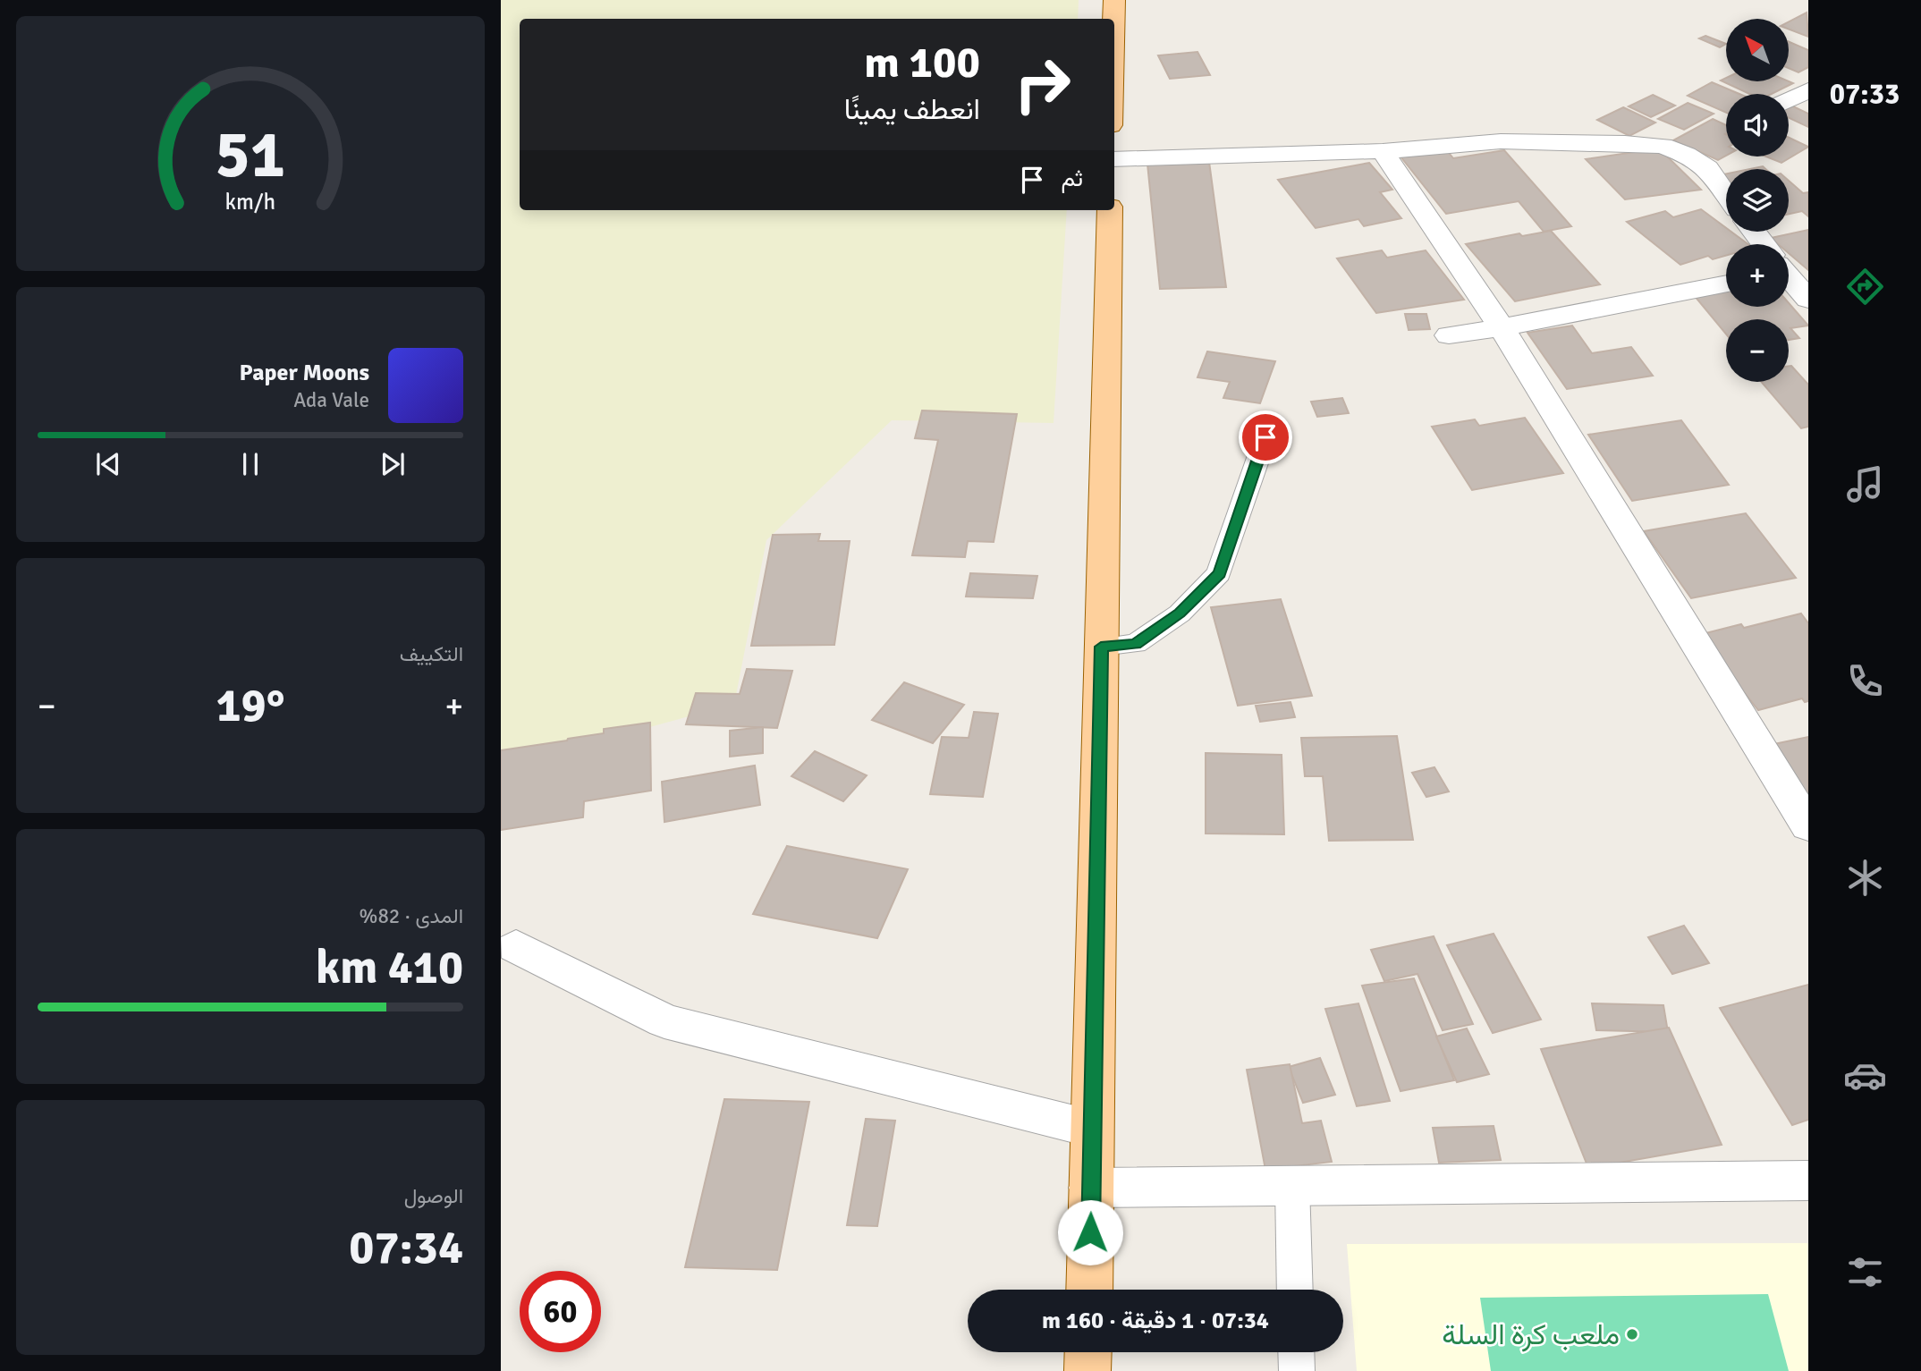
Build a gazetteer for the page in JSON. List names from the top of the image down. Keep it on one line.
{"places":["ملعب كرة السلة"],"north":"top left","page":{"tabs":"07:33","map_buttons":["+","−"],"turn":["100 m","انعطف يمينًا"],"then":"ثم","song":["Paper Moons","Ada Vale"],"tile":["التكييف",["المدى · 82%","410 km"],["الوصول","07:34"]],"heat":["−","19°","+"],"limit":"60","trip":"07:34 · 1 دقيقة · 160 m","gauge":["51","km/h"]}}
